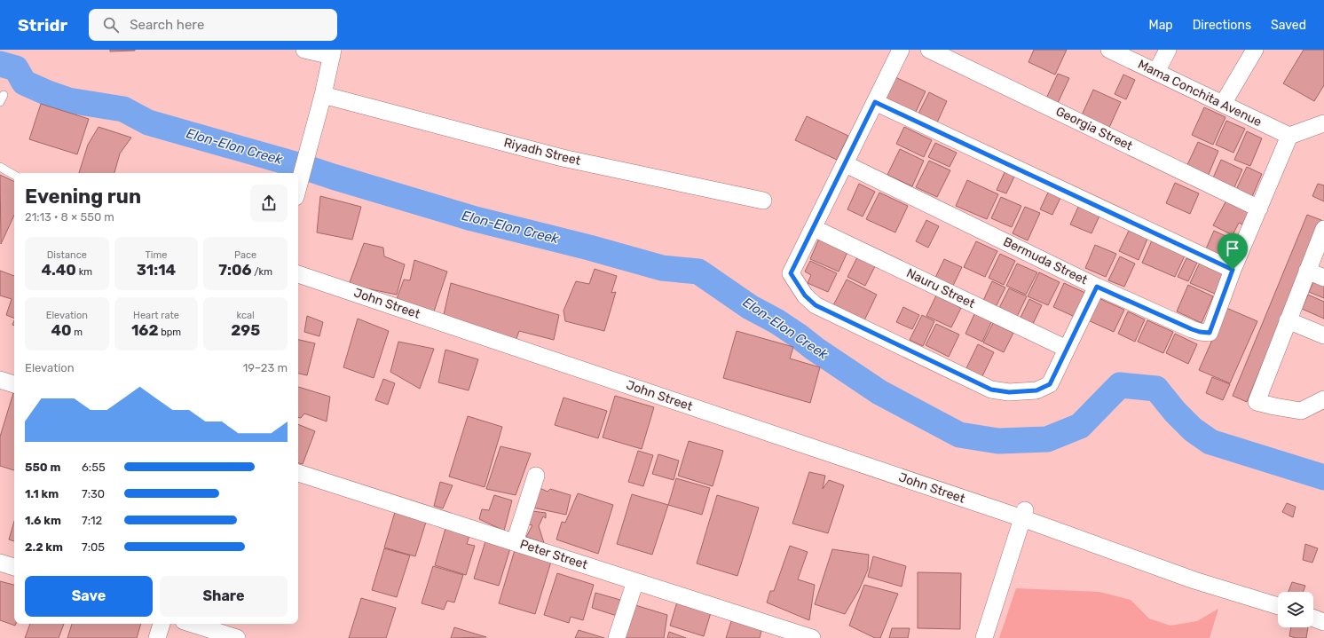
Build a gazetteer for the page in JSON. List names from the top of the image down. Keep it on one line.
{"streets":{"street":["Mama Conchita Avenue","Georgia Street","Riyadh Street","Bermuda Street","Nauru Street","John Street","Peter Street"]},"crossings":[["Mama Conchita Avenue","Bermuda Street"],["Georgia Street","Bermuda Street"]],"water":["Elon-Elon Creek"],"page":{"header":"Stridr","search":"Search here","nav":["Map","Directions","Saved"],"heading":["Evening run","21:13 · 8 × 550 m"],"stats":[["Distance","4.40 km"],["Time","31:14"],["Pace","7:06 /km"],["Elevation","40 m"],["Heart rate","162 bpm"],["kcal","295"]],"chart":["Elevation","19–23 m"],"list":[{"name":"550 m","note":"6:55"},{"name":"1.1 km","note":"7:30"},{"name":"1.6 km","note":"7:12"},{"name":"2.2 km","note":"7:05"}],"buttons":["Save","Share"]}}
